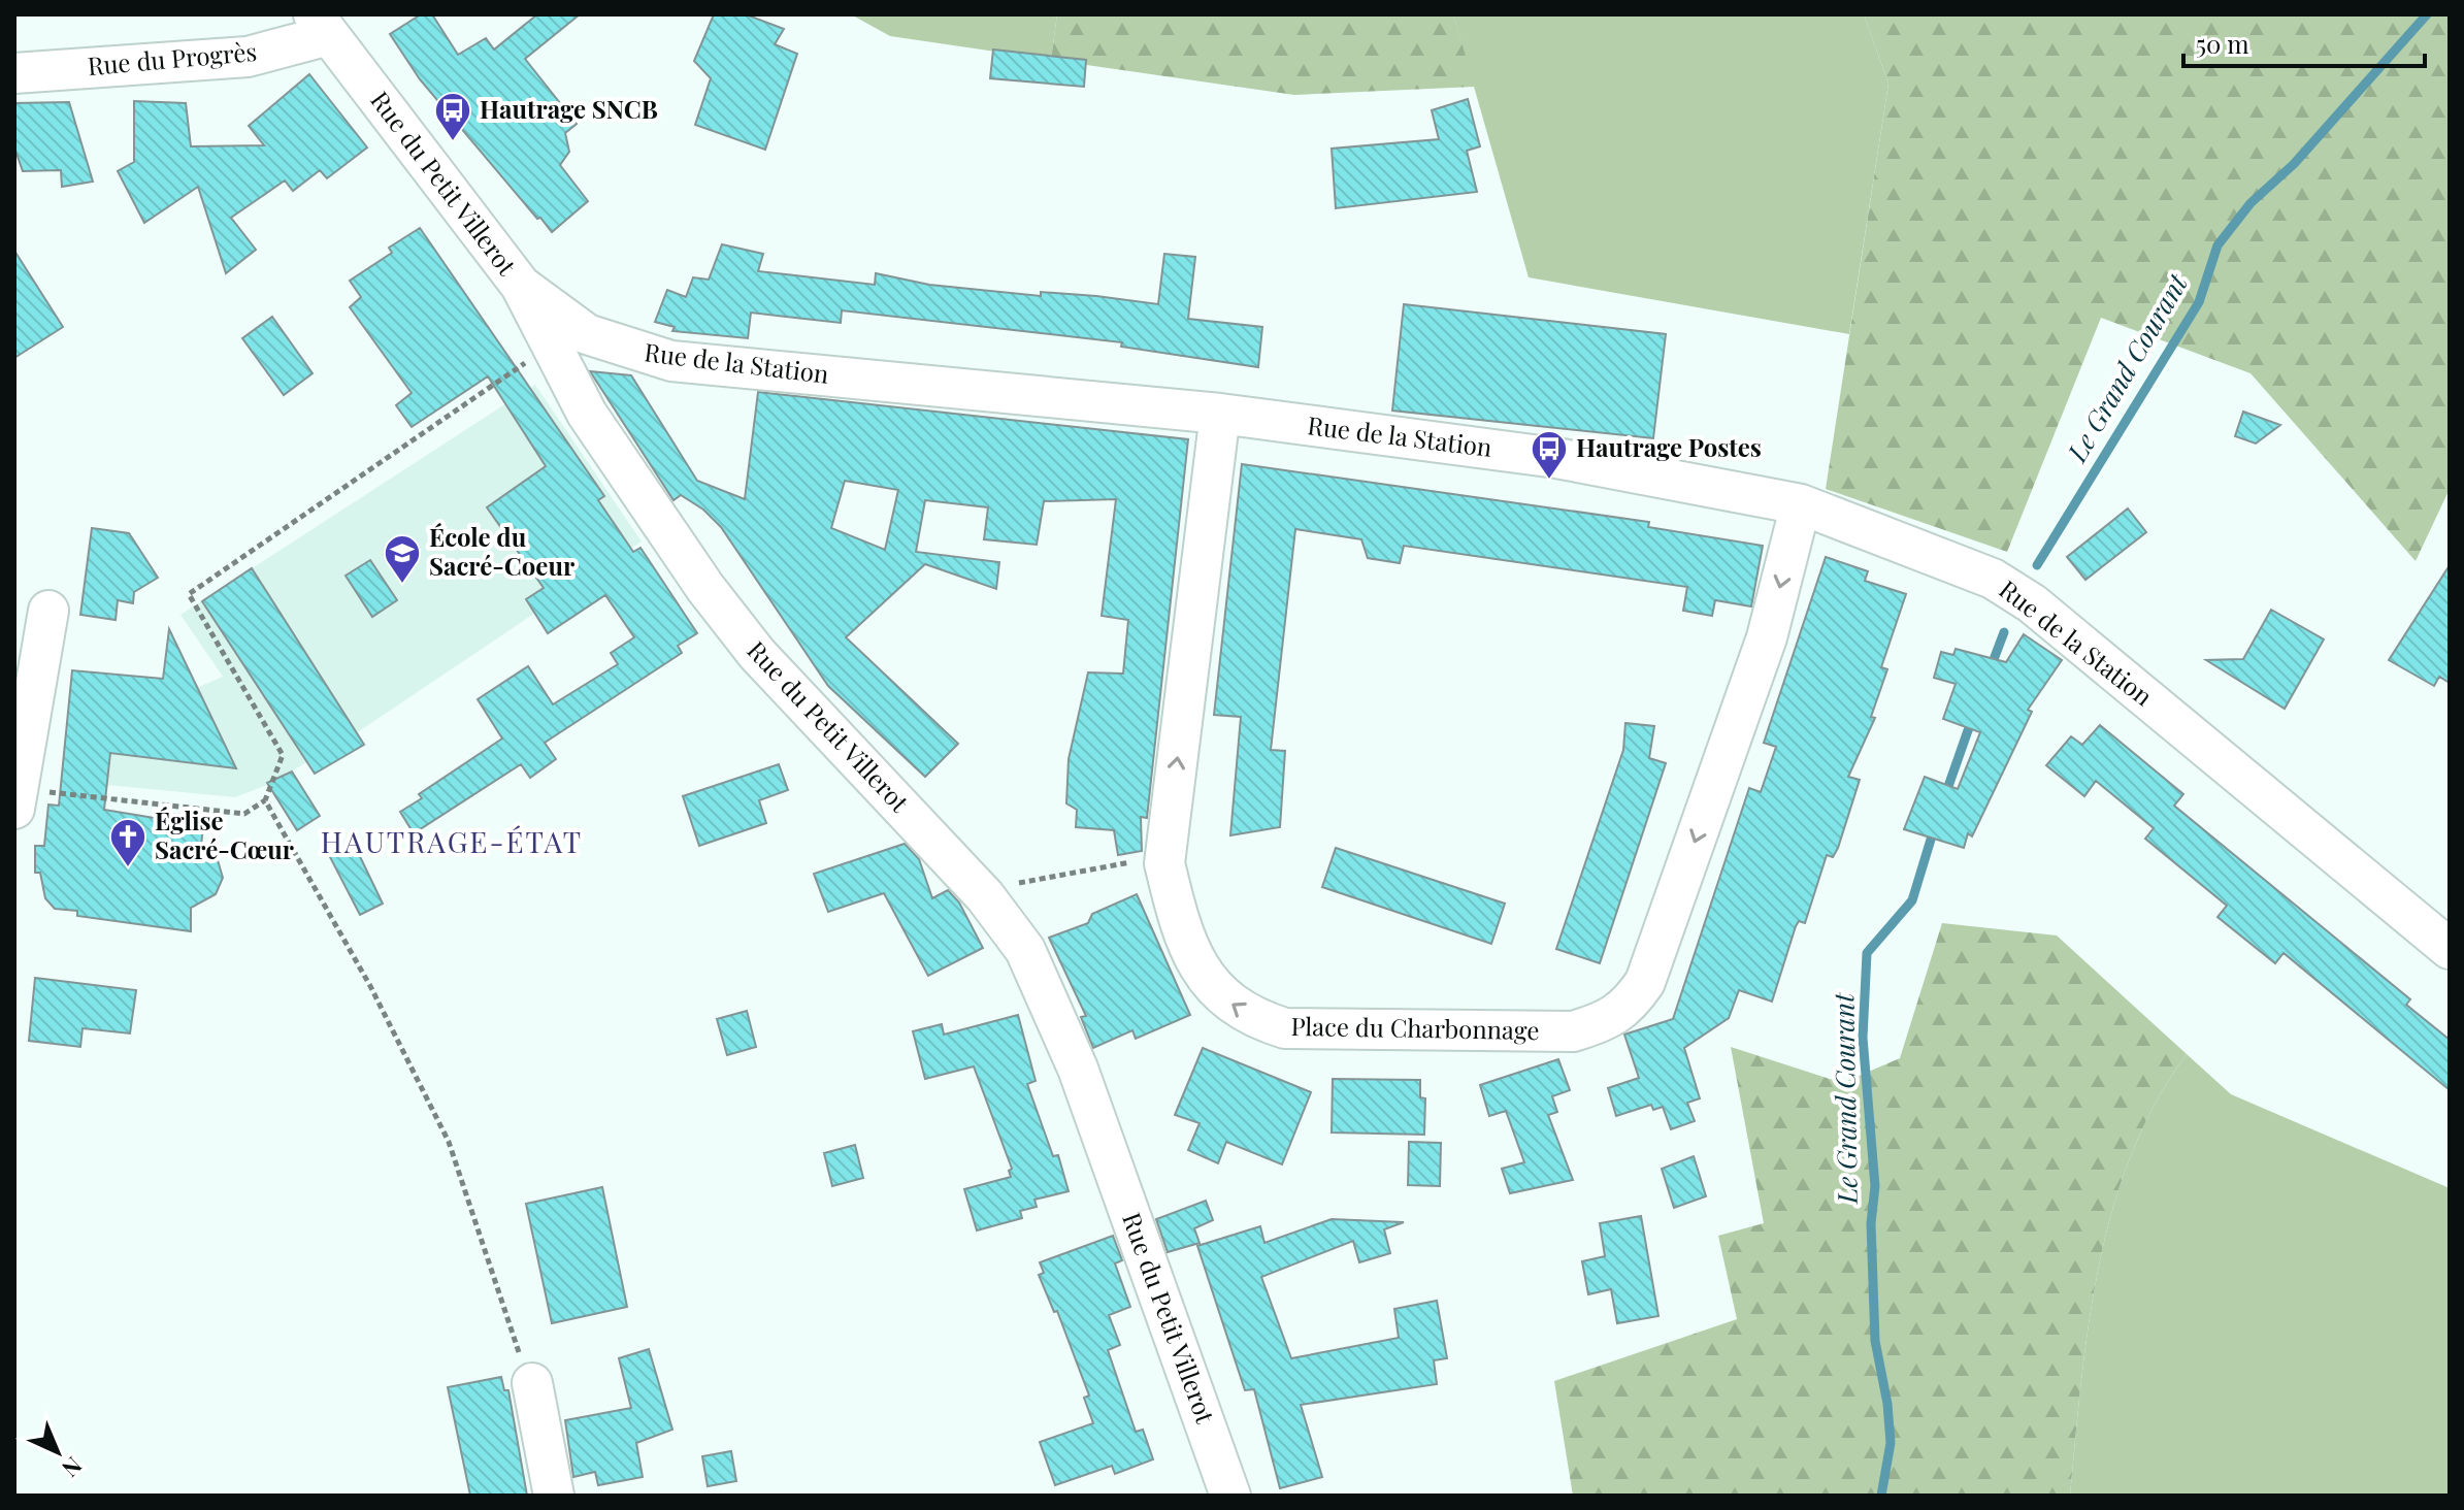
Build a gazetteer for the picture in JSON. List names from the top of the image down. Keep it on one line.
{"streets":{"street":["Rue du Progrès","Rue du Petit Villerot","Rue de la Station","Place du Charbonnage"]},"crossings":[["Rue du Progrès","Rue du Petit Villerot"],["Rue du Petit Villerot","Rue de la Station"],["Rue de la Station","Place du Charbonnage"]],"districts":["HAUTRAGE-ÉTAT"],"water":["Le Grand Courant"],"places":{"bus stop":["Hautrage SNCB","Hautrage Postes"],"school or university":["École du Sacré-Coeur"],"church":["Église Sacré-Cœur"]},"scale_bar":"50 m","north":"bottom right"}
